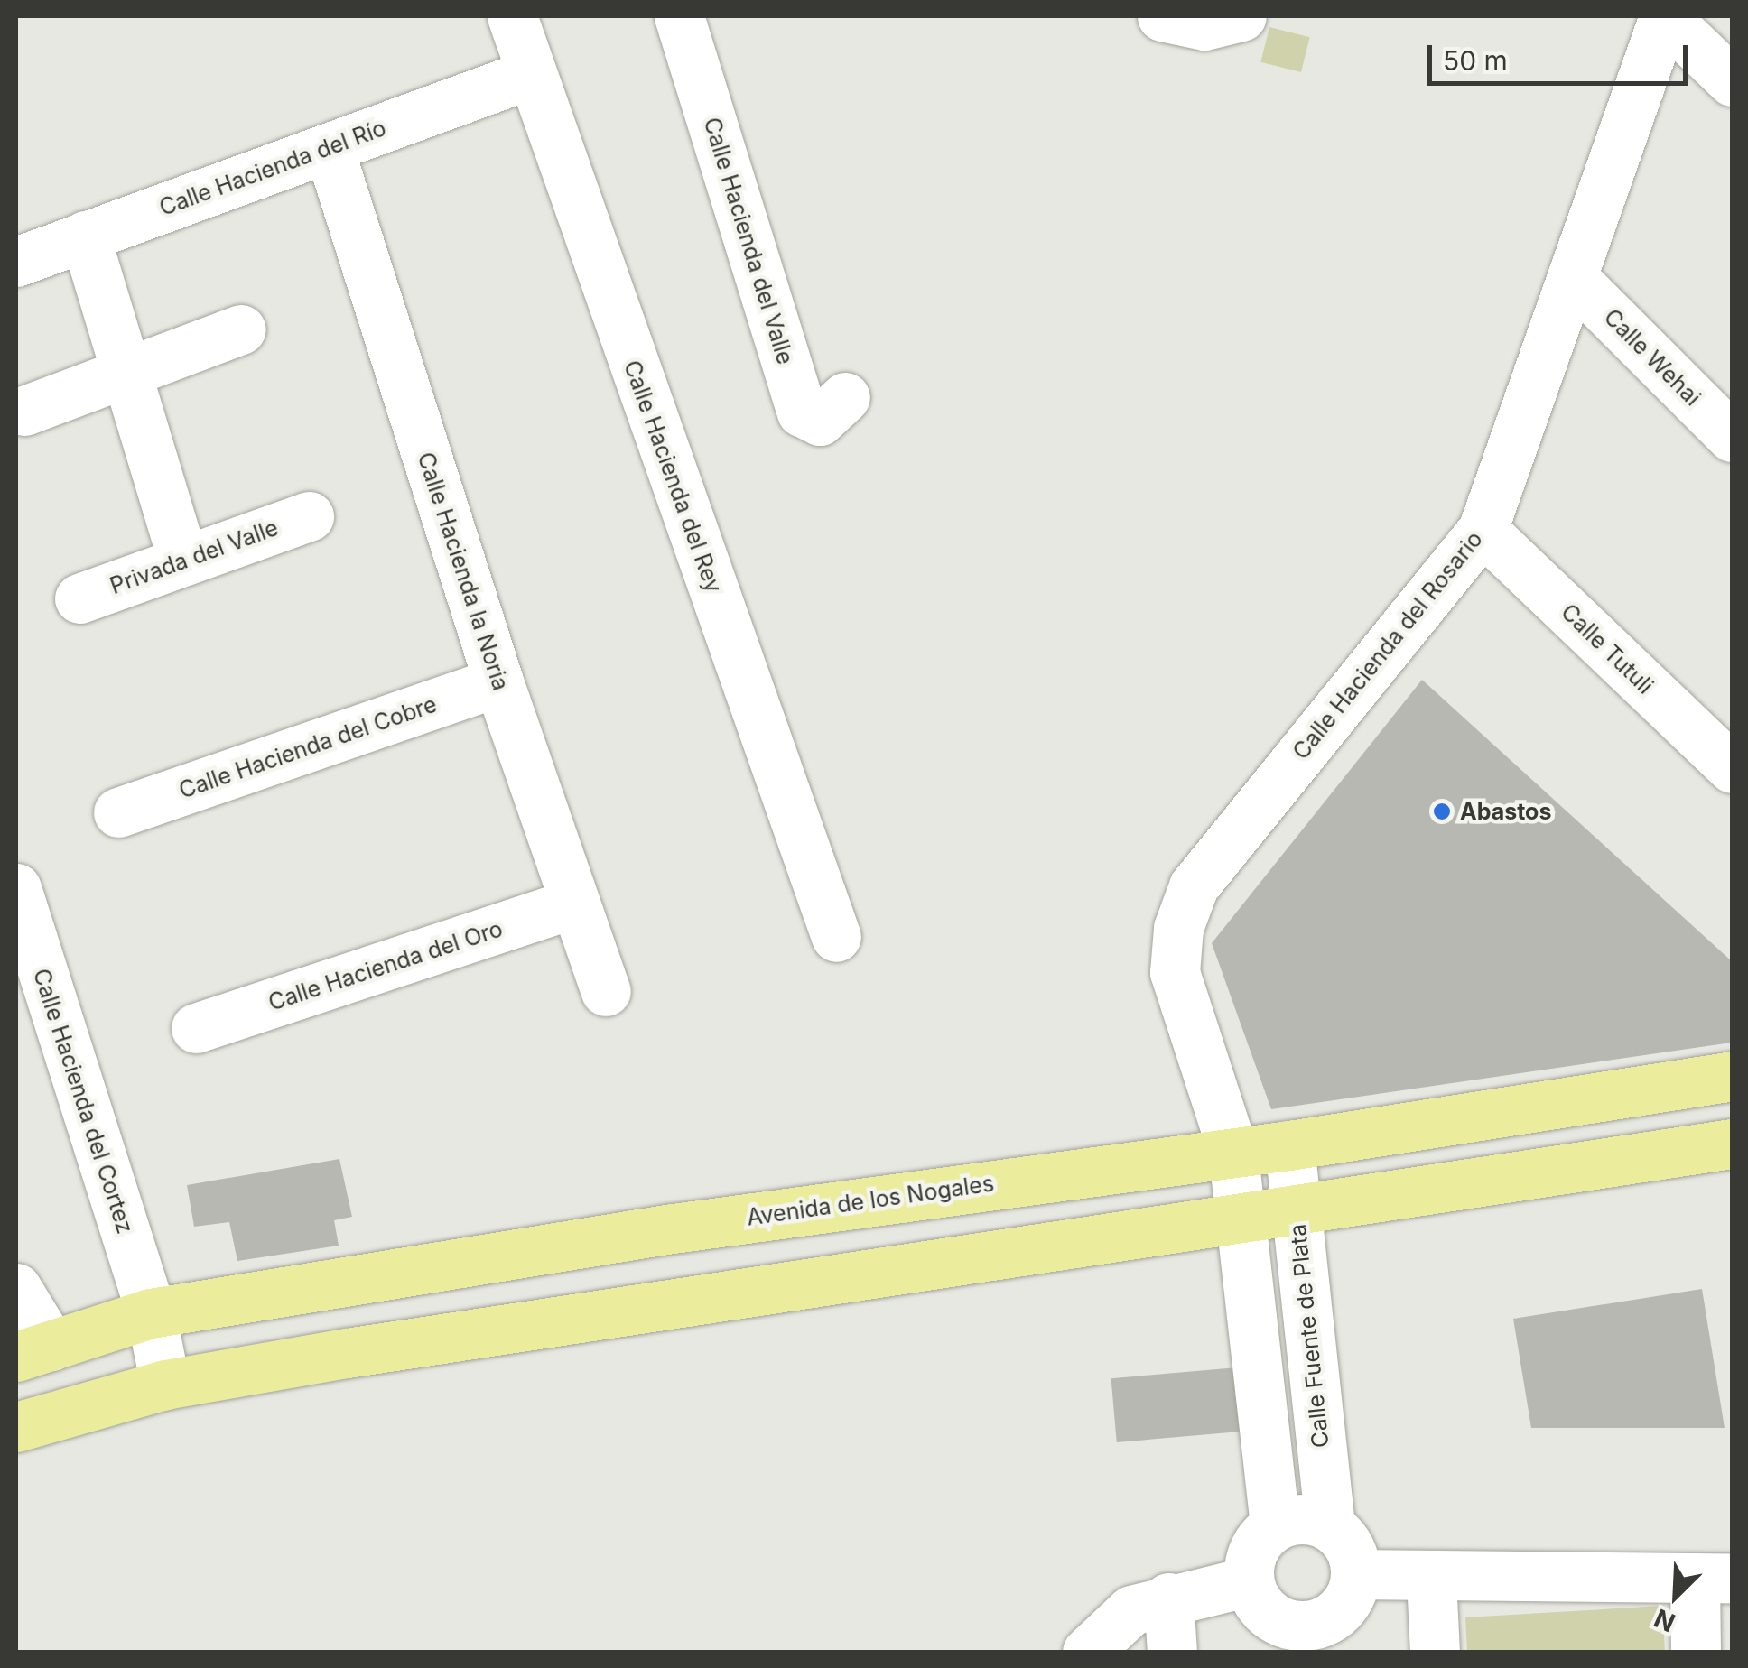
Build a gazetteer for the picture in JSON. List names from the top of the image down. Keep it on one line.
{"streets":{"main road":["Avenida de los Nogales"],"street":["Calle Hacienda del Río","Calle Hacienda del Valle","Calle Wehai","Calle Hacienda del Rey","Privada del Valle","Calle Hacienda la Noria","Calle Hacienda del Rosario","Calle Tutuli","Calle Hacienda del Cobre","Calle Hacienda del Oro","Calle Hacienda del Cortez","Calle Fuente de Plata"]},"crossings":[["Calle Hacienda del Río","Calle Hacienda del Rey"],["Calle Hacienda del Río","Calle Hacienda la Noria"],["Calle Wehai","Calle Hacienda del Rosario"],["Calle Hacienda la Noria","Calle Hacienda del Cobre"],["Calle Hacienda la Noria","Calle Hacienda del Oro"],["Calle Hacienda del Rosario","Calle Tutuli"],["Calle Hacienda del Rosario","Avenida de los Nogales"],["Calle Hacienda del Cortez","Avenida de los Nogales"],["Avenida de los Nogales","Calle Fuente de Plata"]],"places":["Abastos"],"scale_bar":"50 m","north":"bottom left"}
